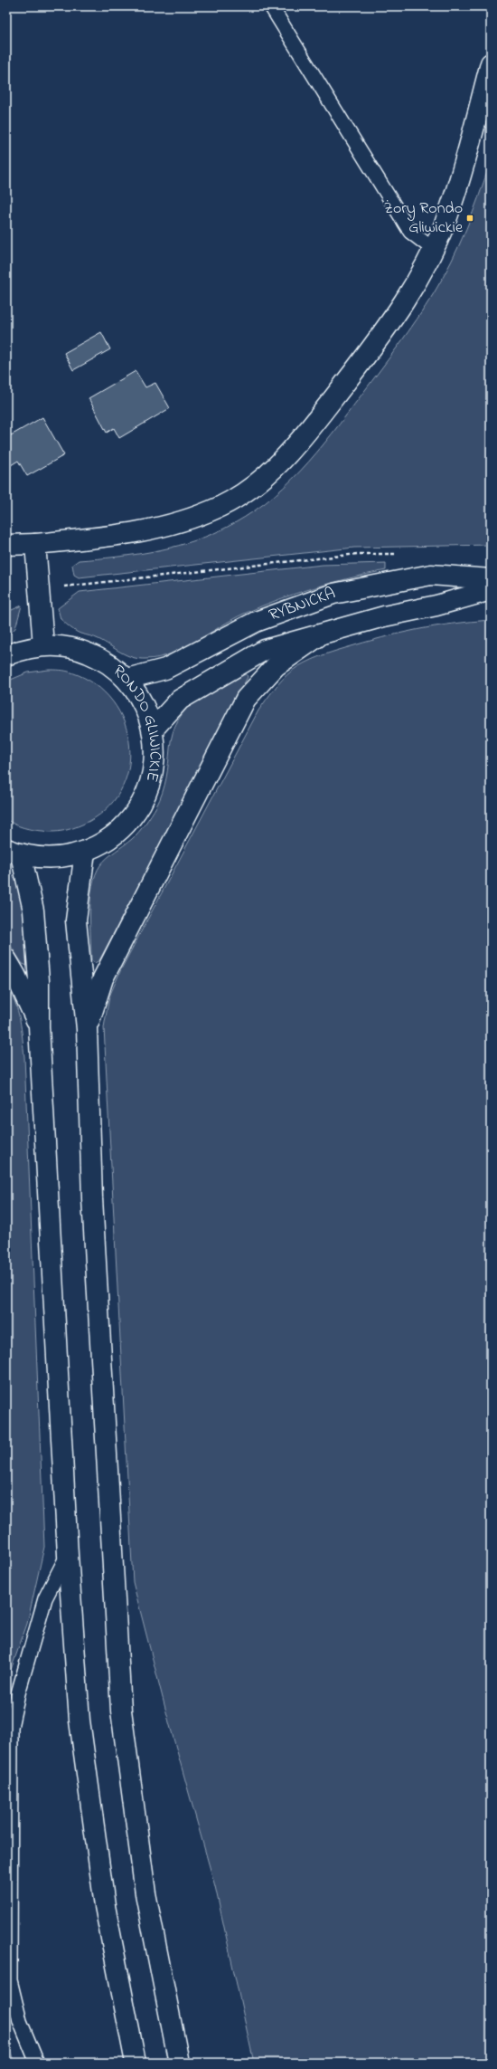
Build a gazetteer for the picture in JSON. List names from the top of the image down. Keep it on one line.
{"streets":{"main road":["RYBNICKA","RONDO GLIWICKIE"]},"crossings":[["RYBNICKA","RONDO GLIWICKIE"]],"places":{"transit":["Żory Rondo Gliwickie"]}}
